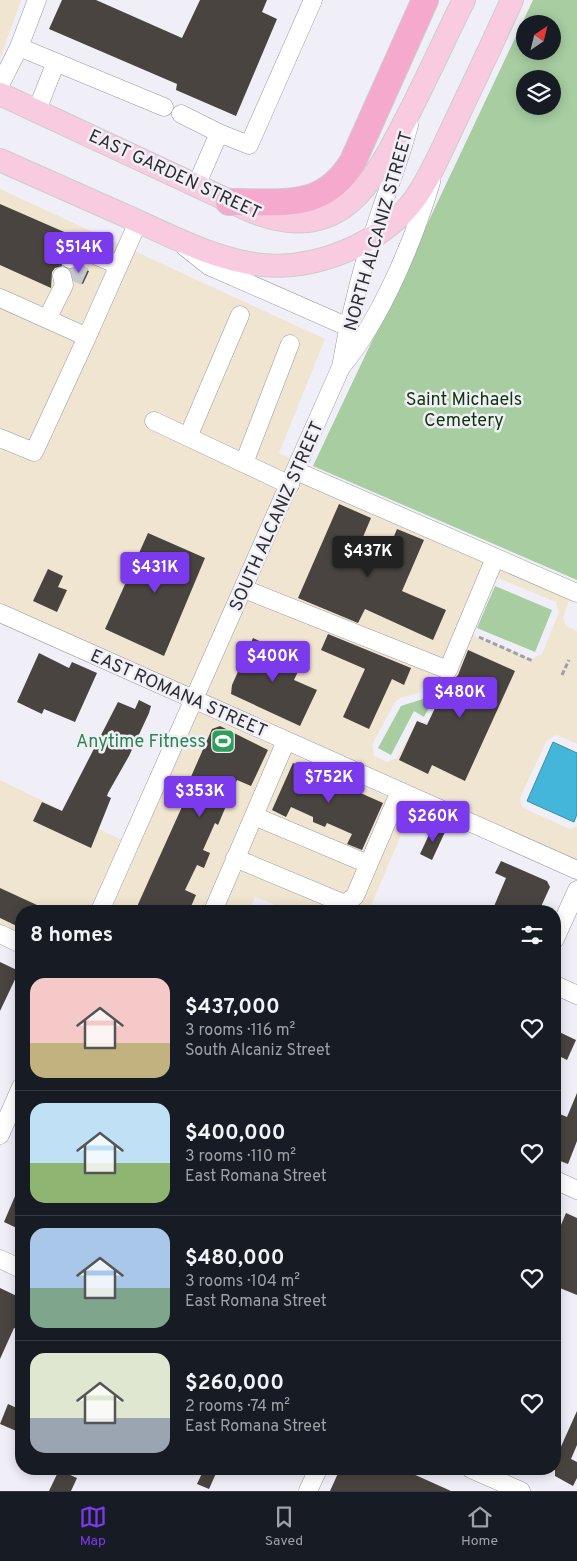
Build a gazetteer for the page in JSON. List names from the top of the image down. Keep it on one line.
{"streets":{"main road":["EAST GARDEN STREET","NORTH ALCANIZ STREET"],"street":["SOUTH ALCANIZ STREET","EAST ROMANA STREET"]},"crossings":[["EAST GARDEN STREET","NORTH ALCANIZ STREET"],["NORTH ALCANIZ STREET","SOUTH ALCANIZ STREET"],["SOUTH ALCANIZ STREET","EAST ROMANA STREET"]],"parks":["Saint Michaels Cemetery"],"places":{"sports":["Anytime Fitness"]},"north":"top right","page":{"price":["$514K","$437K","$431K","$400K","$480K","$752K","$353K","$260K"],"heading":"8 homes","list":[{"name":"$437,000","note":"3 rooms · 116 m² · South Alcaniz Street"},{"name":"$400,000","note":"3 rooms · 110 m² · East Romana Street"},{"name":"$480,000","note":"3 rooms · 104 m² · East Romana Street"},{"name":"$260,000","note":"2 rooms · 74 m² · East Romana Street"}],"tabs":["Map","Saved","Home"]}}
